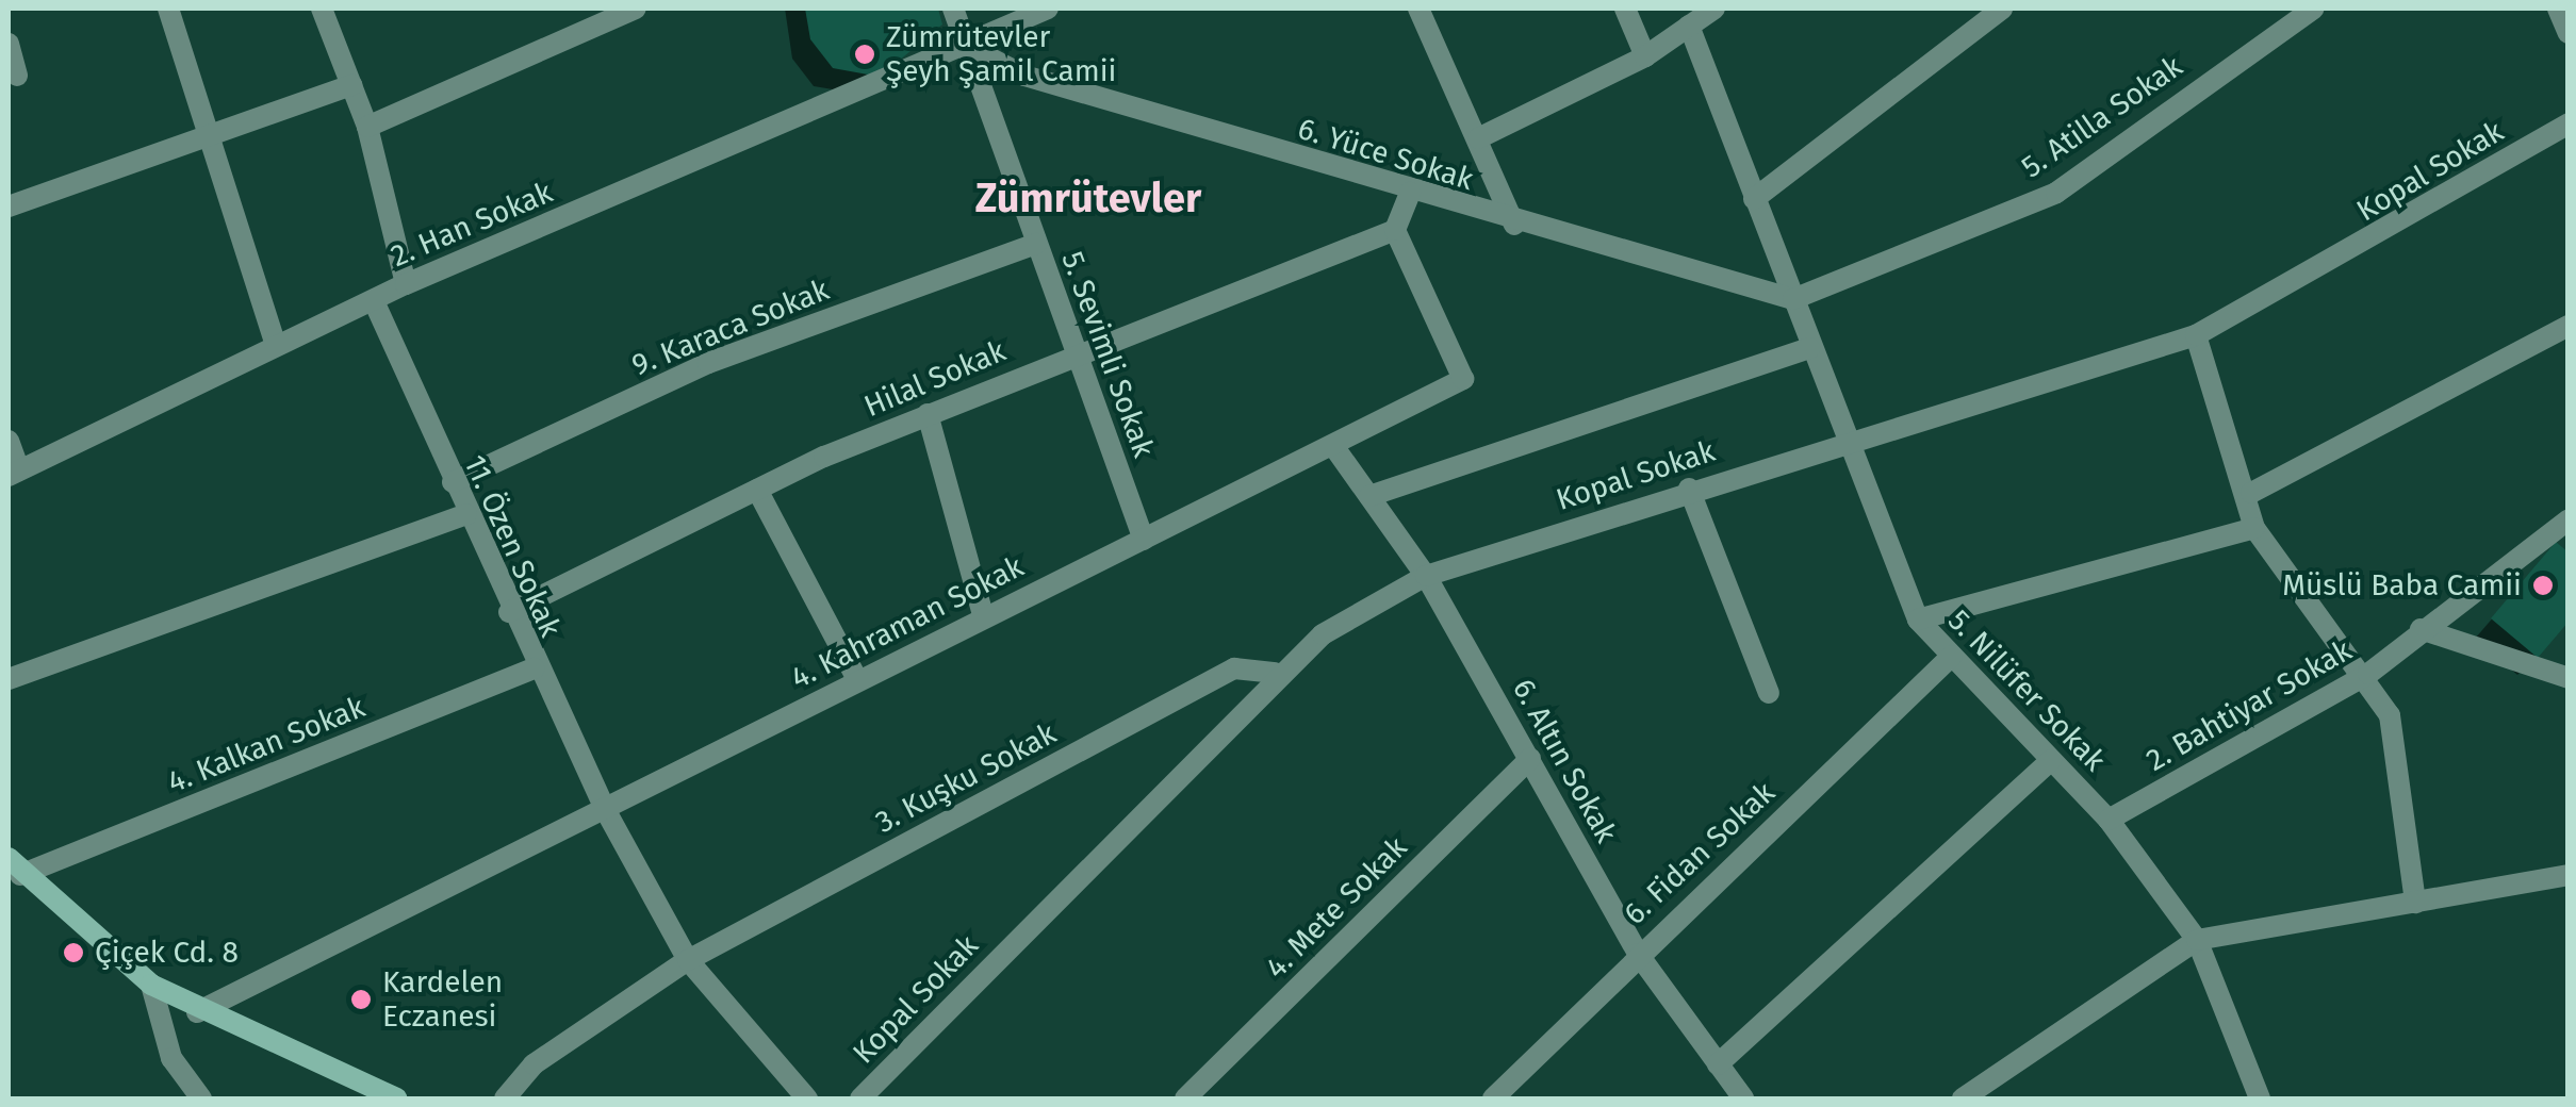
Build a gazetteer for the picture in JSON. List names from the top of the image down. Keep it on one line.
{"streets":{"street":["5. Atilla Sokak","6. Yüce Sokak","Kopal Sokak","2. Han Sokak","9. Karaca Sokak","5. Sevimli Sokak","Hilal Sokak","11. Özen Sokak","4. Kahraman Sokak","5. Nilüfer Sokak","2. Bahtiyar Sokak","4. Kalkan Sokak","6. Altın Sokak","3. Kuşku Sokak","6. Fidan Sokak","4. Mete Sokak"]},"crossings":[["5. Atilla Sokak","6. Yüce Sokak"],["5. Atilla Sokak","5. Nilüfer Sokak"],["6. Yüce Sokak","2. Han Sokak"],["6. Yüce Sokak","5. Sevimli Sokak"],["6. Yüce Sokak","5. Nilüfer Sokak"],["Kopal Sokak","5. Nilüfer Sokak"],["Kopal Sokak","6. Altın Sokak"],["Kopal Sokak","3. Kuşku Sokak"],["2. Han Sokak","5. Sevimli Sokak"],["2. Han Sokak","11. Özen Sokak"],["9. Karaca Sokak","5. Sevimli Sokak"],["9. Karaca Sokak","11. Özen Sokak"],["5. Sevimli Sokak","Hilal Sokak"],["5. Sevimli Sokak","4. Kahraman Sokak"],["Hilal Sokak","11. Özen Sokak"],["Hilal Sokak","4. Kahraman Sokak"],["11. Özen Sokak","4. Kahraman Sokak"],["11. Özen Sokak","4. Kalkan Sokak"],["4. Kahraman Sokak","6. Altın Sokak"],["5. Nilüfer Sokak","2. Bahtiyar Sokak"],["5. Nilüfer Sokak","6. Fidan Sokak"],["6. Altın Sokak","6. Fidan Sokak"],["6. Altın Sokak","4. Mete Sokak"]],"districts":["Zümrütevler"],"places":["Zümrütevler Şeyh Şamil Camii","Müslü Baba Camii","Çiçek Cd. 8","Kardelen Eczanesi"]}
